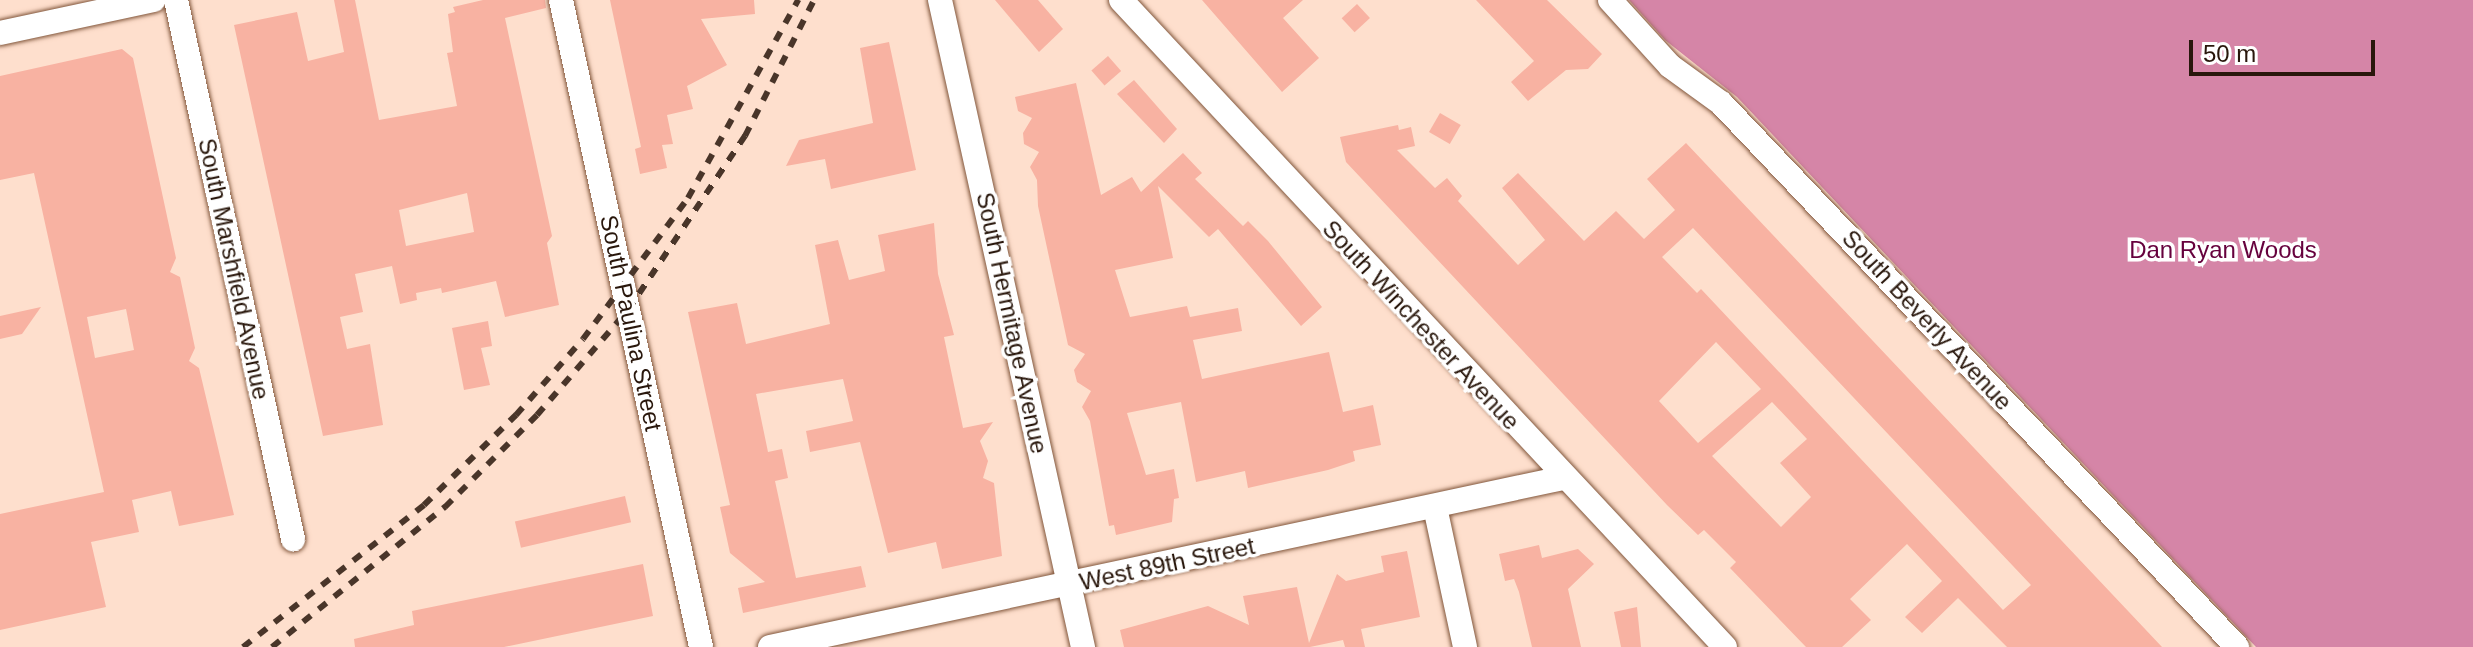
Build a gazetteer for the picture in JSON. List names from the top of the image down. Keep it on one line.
{"streets":{"street":["South Marshfield Avenue","South Beverly Avenue","South Paulina Street","South Hermitage Avenue","South Winchester Avenue","West 89th Street"]},"crossings":[["South Hermitage Avenue","West 89th Street"],["South Winchester Avenue","West 89th Street"]],"parks":["Dan Ryan Woods"],"scale_bar":"50 m"}
